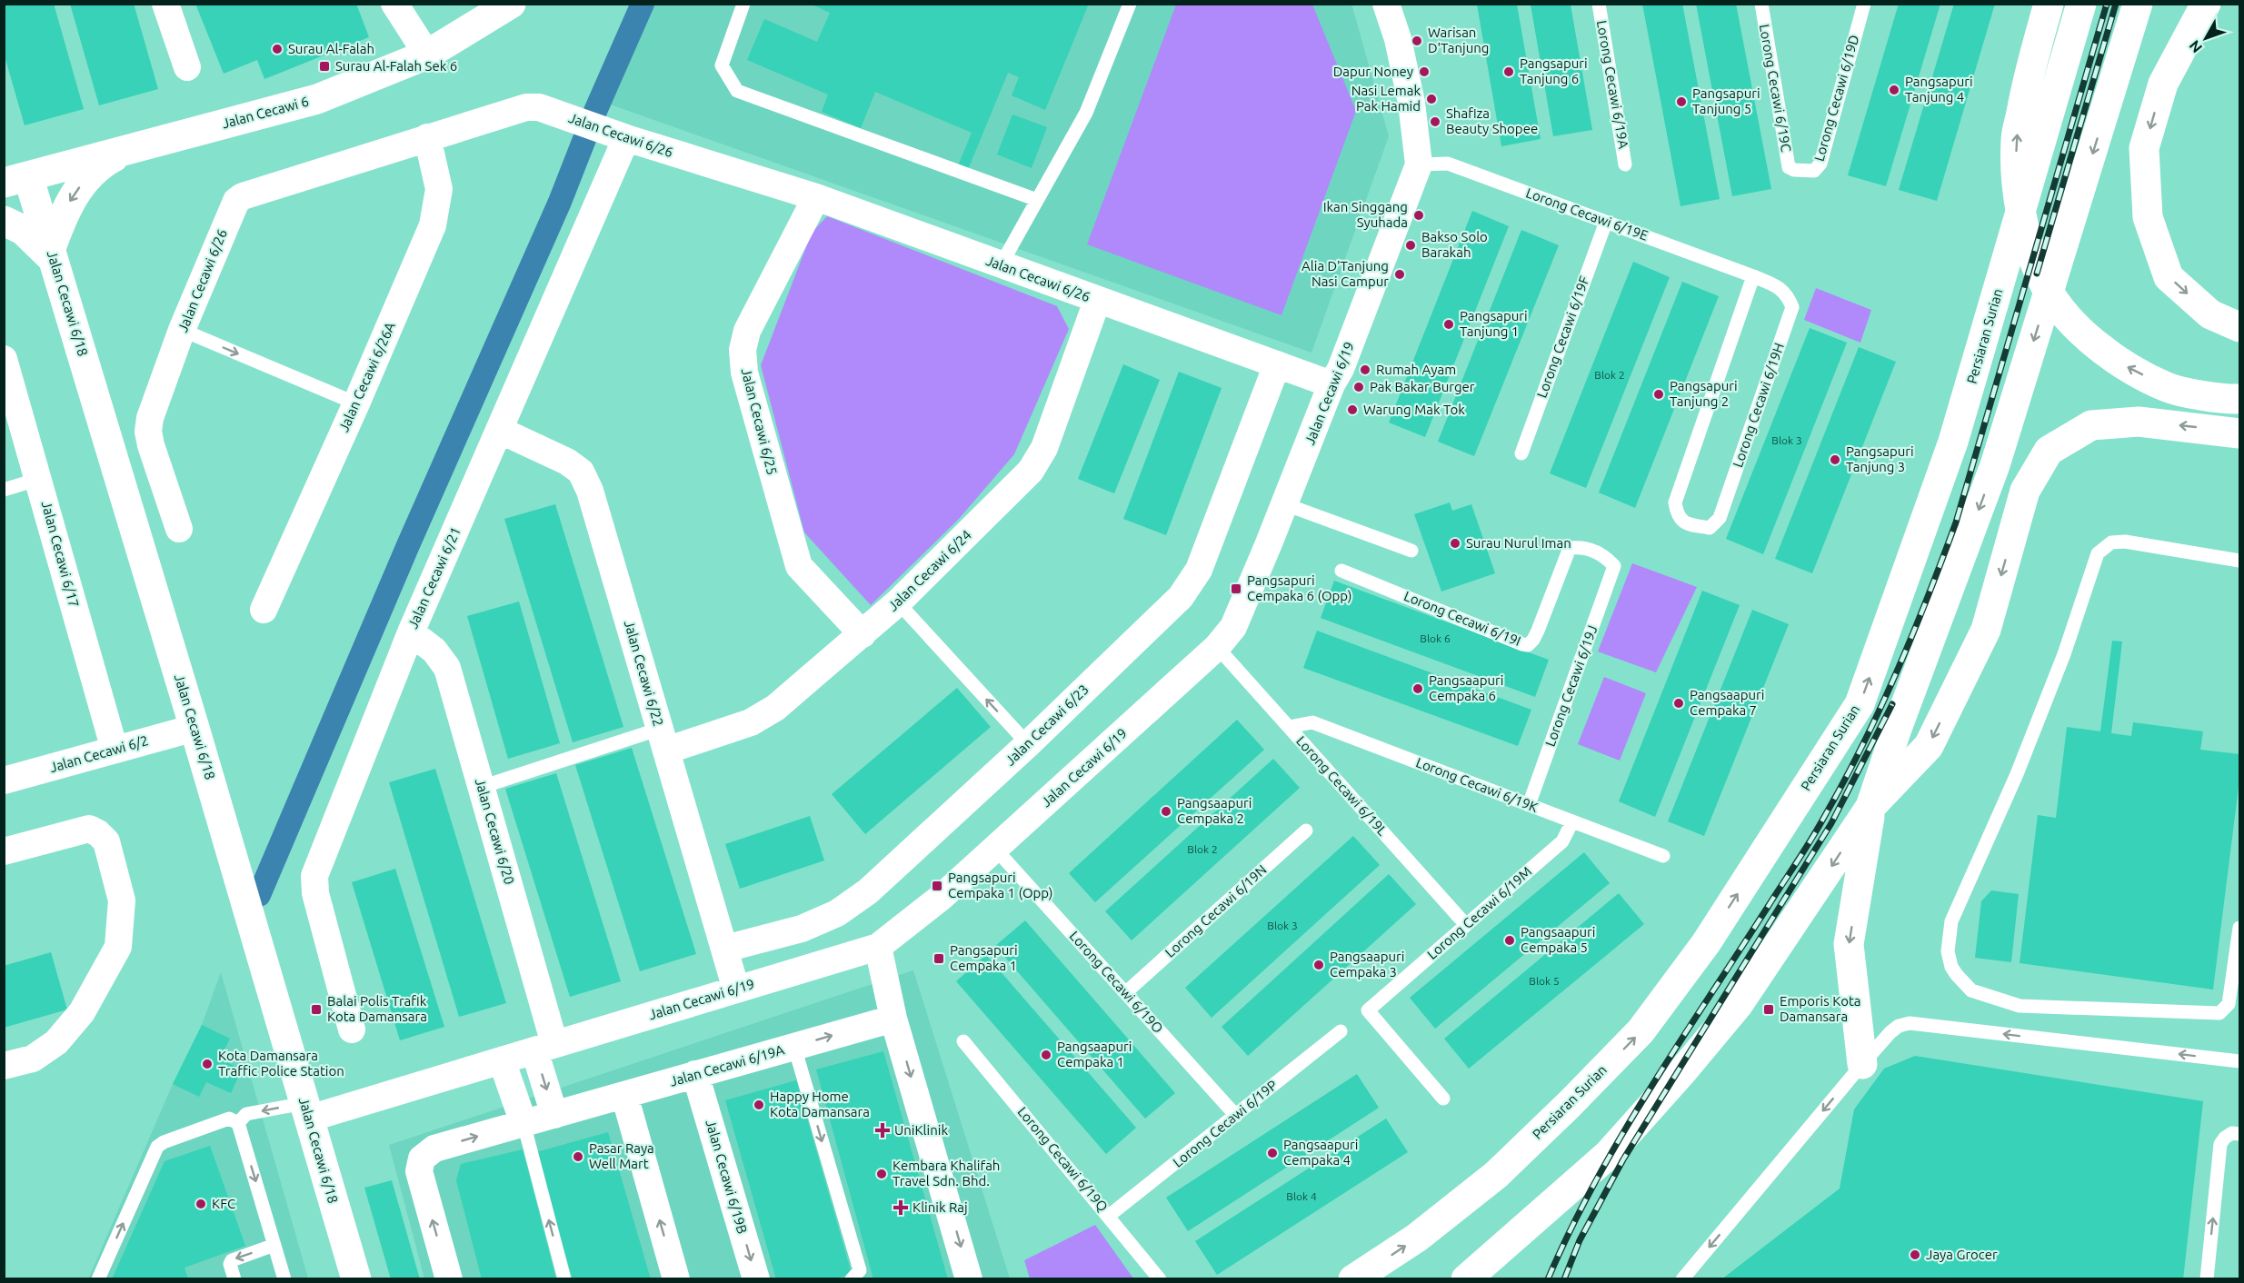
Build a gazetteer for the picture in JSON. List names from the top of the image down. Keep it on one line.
{"streets":{"main road":["Jalan Cecawi 6","Jalan Cecawi 6/18","Persiaran Surian"],"street":["Jalan Cecawi 6/26","Jalan Cecawi 6/26A","Jalan Cecawi 6/19","Jalan Cecawi 6/25","Jalan Cecawi 6/17","Jalan Cecawi 6/24","Jalan Cecawi 6/21","Jalan Cecawi 6/22","Jalan Cecawi 6/23","Jalan Cecawi 6/2","Jalan Cecawi 6/20","Jalan Cecawi 6/19A","Jalan Cecawi 6/19B"],"lane":["Lorong Cecawi 6/19A","Lorong Cecawi 6/19C","Lorong Cecawi 6/19D","Lorong Cecawi 6/19E","Lorong Cecawi 6/19F","Lorong Cecawi 6/19H","Lorong Cecawi 6/19I","Lorong Cecawi 6/19J","Lorong Cecawi 6/19K","Lorong Cecawi 6/19L","Lorong Cecawi 6/19N","Lorong Cecawi 6/19M","Lorong Cecawi 6/19O","Lorong Cecawi 6/19P","Lorong Cecawi 6/19Q"]},"crossings":[["Lorong Cecawi 6/19C","Lorong Cecawi 6/19D"],["Jalan Cecawi 6","Jalan Cecawi 6/18"],["Jalan Cecawi 6/26","Jalan Cecawi 6/26A"],["Jalan Cecawi 6/26","Jalan Cecawi 6/19"],["Jalan Cecawi 6/26","Jalan Cecawi 6/25"],["Jalan Cecawi 6/26","Jalan Cecawi 6/24"],["Jalan Cecawi 6/26","Jalan Cecawi 6/21"],["Jalan Cecawi 6/26","Jalan Cecawi 6/23"],["Lorong Cecawi 6/19E","Lorong Cecawi 6/19F"],["Lorong Cecawi 6/19E","Jalan Cecawi 6/19"],["Lorong Cecawi 6/19E","Lorong Cecawi 6/19H"],["Jalan Cecawi 6/18","Jalan Cecawi 6/19"],["Jalan Cecawi 6/18","Jalan Cecawi 6/2"],["Jalan Cecawi 6/19","Jalan Cecawi 6/22"],["Jalan Cecawi 6/19","Jalan Cecawi 6/23"],["Jalan Cecawi 6/19","Lorong Cecawi 6/19L"],["Jalan Cecawi 6/19","Jalan Cecawi 6/20"],["Jalan Cecawi 6/19","Lorong Cecawi 6/19O"],["Jalan Cecawi 6/25","Jalan Cecawi 6/24"],["Jalan Cecawi 6/17","Jalan Cecawi 6/2"],["Jalan Cecawi 6/24","Jalan Cecawi 6/22"],["Jalan Cecawi 6/21","Jalan Cecawi 6/22"],["Jalan Cecawi 6/21","Jalan Cecawi 6/20"],["Lorong Cecawi 6/19I","Lorong Cecawi 6/19J"],["Jalan Cecawi 6/22","Jalan Cecawi 6/23"],["Lorong Cecawi 6/19J","Lorong Cecawi 6/19K"],["Lorong Cecawi 6/19K","Lorong Cecawi 6/19L"],["Lorong Cecawi 6/19K","Lorong Cecawi 6/19M"],["Lorong Cecawi 6/19L","Lorong Cecawi 6/19M"],["Jalan Cecawi 6/20","Jalan Cecawi 6/19A"],["Lorong Cecawi 6/19N","Lorong Cecawi 6/19O"],["Lorong Cecawi 6/19O","Lorong Cecawi 6/19P"],["Jalan Cecawi 6/19A","Jalan Cecawi 6/19B"],["Lorong Cecawi 6/19P","Lorong Cecawi 6/19Q"]],"places":{"other":["Warisan D'Tanjung","Surau Al-Falah","Dapur Noney","Pangsapuri Tanjung 6","Pangsapuri Tanjung 4","Nasi Lemak Pak Hamid","Pangsapuri Tanjung 5","Shafiza Beauty Shopee","Ikan Singgang Syuhada","Bakso Solo Barakah","Alia D'Tanjung Nasi Campur","Pangsapuri Tanjung 1","Rumah Ayam","Pak Bakar Burger","Pangsapuri Tanjung 2","Warung Mak Tok","Pangsapuri Tanjung 3","Surau Nurul Iman","Pangsaapuri Cempaka 6","Pangsaapuri Cempaka 7","Pangsaapuri Cempaka 2","Pangsaapuri Cempaka 5","Pangsaapuri Cempaka 3","Pangsaapuri Cempaka 1","Kota Damansara Traffic Police Station","Happy Home Kota Damansara","Pangsaapuri Cempaka 4","Pasar Raya Well Mart","Kembara Khalifah Travel Sdn. Bhd.","KFC","Jaya Grocer"],"transit":["Surau Al-Falah Sek 6","Pangsapuri Cempaka 6 (Opp)","Pangsapuri Cempaka 1 (Opp)","Pangsapuri Cempaka 1","Balai Polis Trafik Kota Damansara","Emporis Kota Damansara"],"health":["UniKlinik","Klinik Raj"]},"house_numbers":["Blok 2","Blok 3","Blok 6","Blok 2","Blok 3","Blok 5","Blok 4"],"north":"bottom left"}
